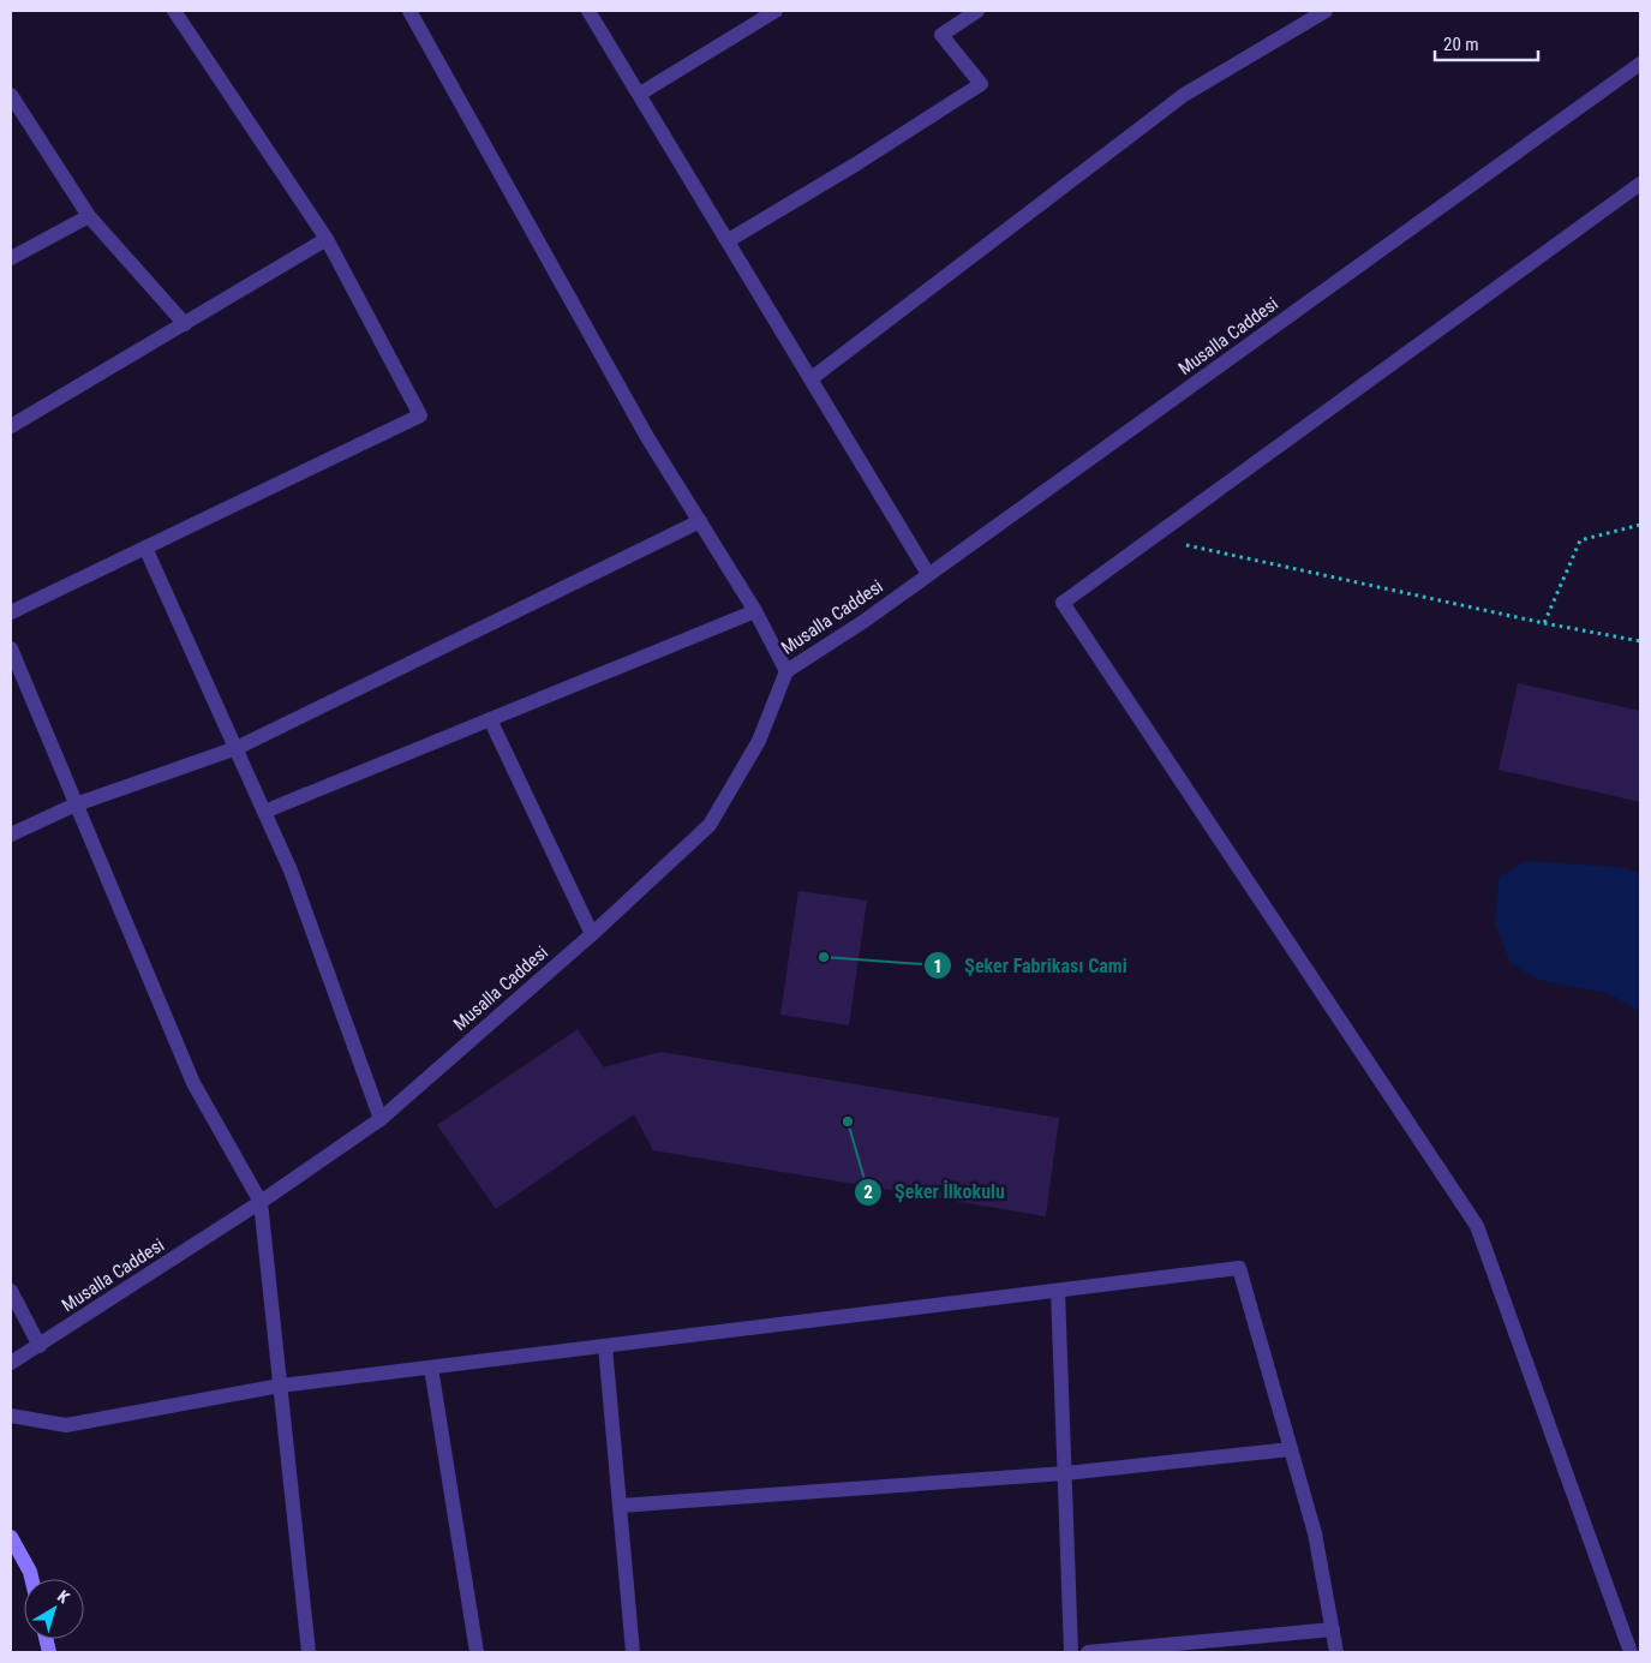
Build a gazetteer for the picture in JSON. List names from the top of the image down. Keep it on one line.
{"streets":{"street":["Musalla Caddesi"]},"places":["Şeker Fabrikası Cami","Şeker İlkokulu"],"scale_bar":"20 m","north":"top right"}
